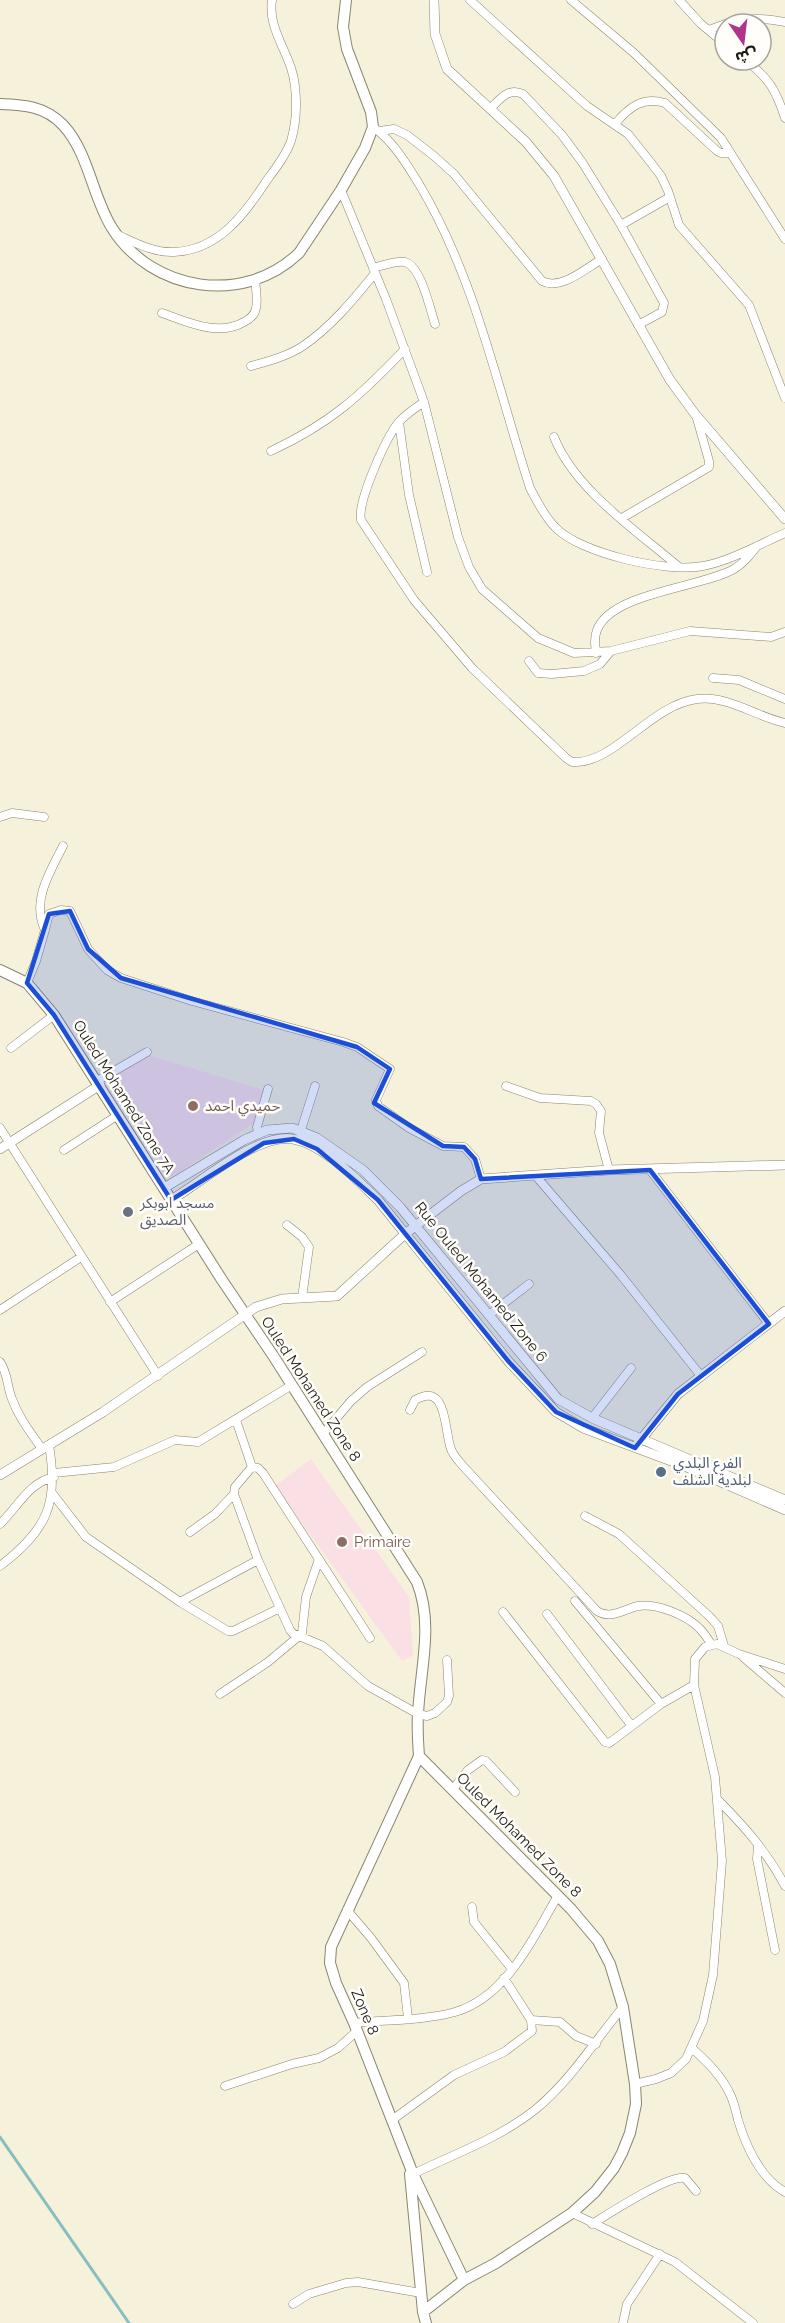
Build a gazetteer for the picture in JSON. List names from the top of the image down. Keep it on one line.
{"streets":{"main road":["Ouled Mohamed Zone 7A","Ouled Mohamed Zone 8","Zone 8"],"street":["Rue Ouled Mohamed Zone 6"]},"crossings":[["Ouled Mohamed Zone 7A","Rue Ouled Mohamed Zone 6"],["Ouled Mohamed Zone 7A","Ouled Mohamed Zone 8"],["Ouled Mohamed Zone 8","Zone 8"]],"places":["حميدي احمد","مسجد ابوبكر الصديق","الفرع البلدي لبلدية الشلف","Primaire"],"north":"bottom"}
